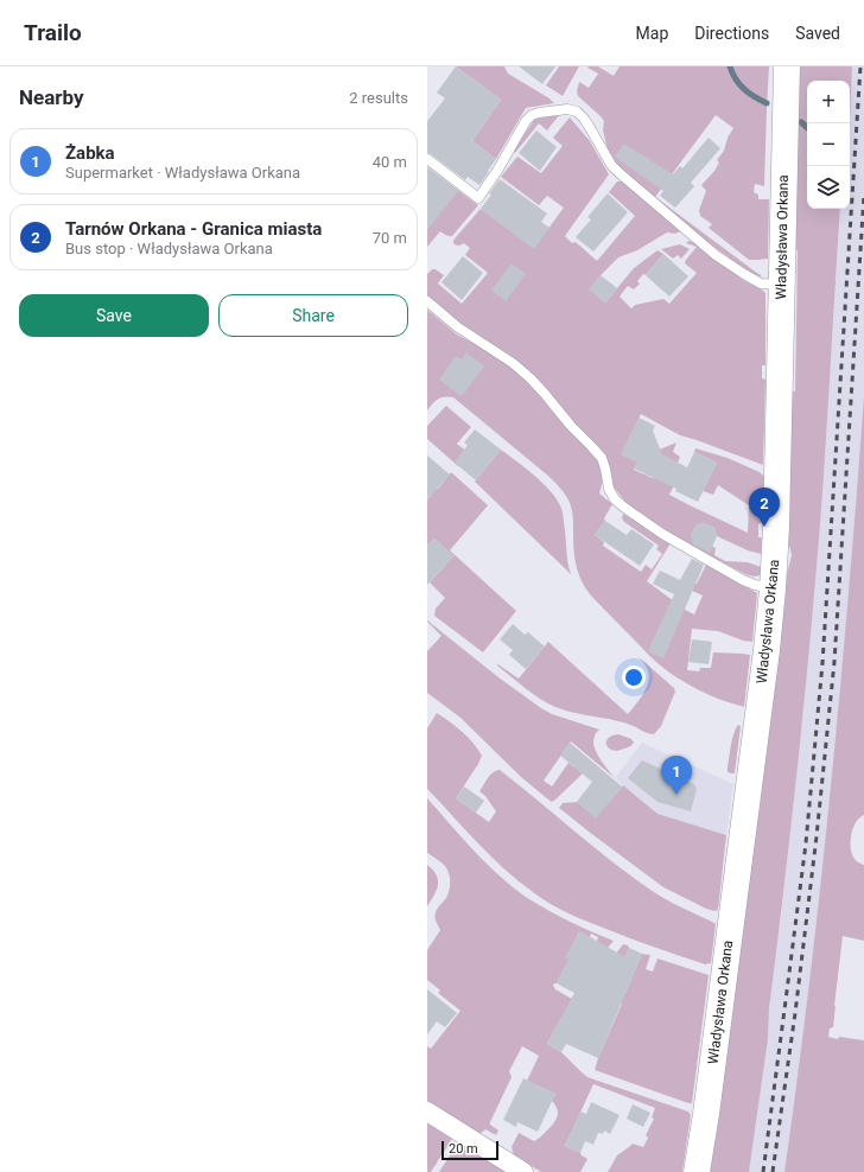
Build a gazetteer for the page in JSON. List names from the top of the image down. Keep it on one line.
{"streets":{"street":["Władysława Orkana"]},"scale_bar":"20 m","page":{"header":"Trailo","nav":["Map","Directions","Saved"],"heading":["Nearby","2 results"],"map_buttons":["+","−"],"list":[{"mark":"1","name":"Żabka","note":"Supermarket · Władysława Orkana","value":"40 m"},{"mark":"2","name":"Tarnów Orkana - Granica miasta","note":"Bus stop · Władysława Orkana","value":"70 m"}],"buttons":["Save","Share"],"pins":["2","1"],"scale":"20 m"}}
